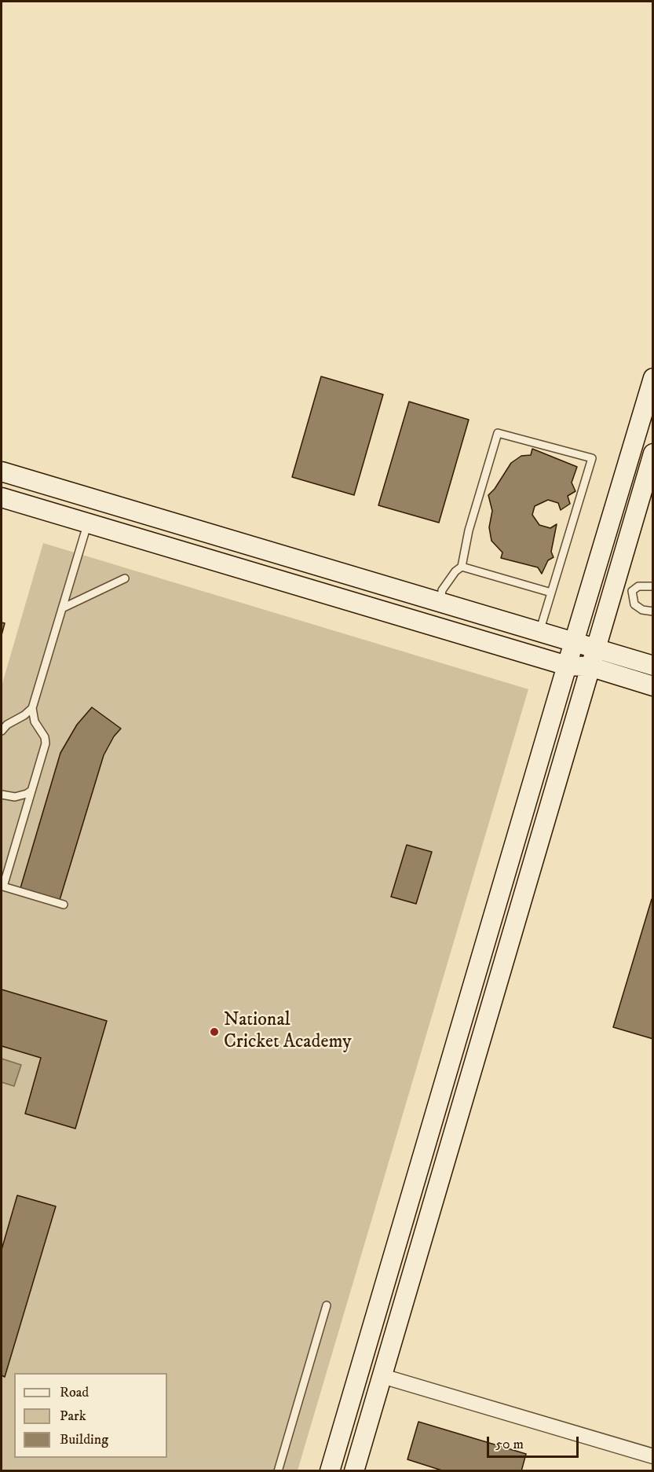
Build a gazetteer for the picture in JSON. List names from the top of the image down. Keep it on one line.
{"places":["National Cricket Academy"],"legend":["Road","Park","Building"],"scale_bar":"50 m"}
